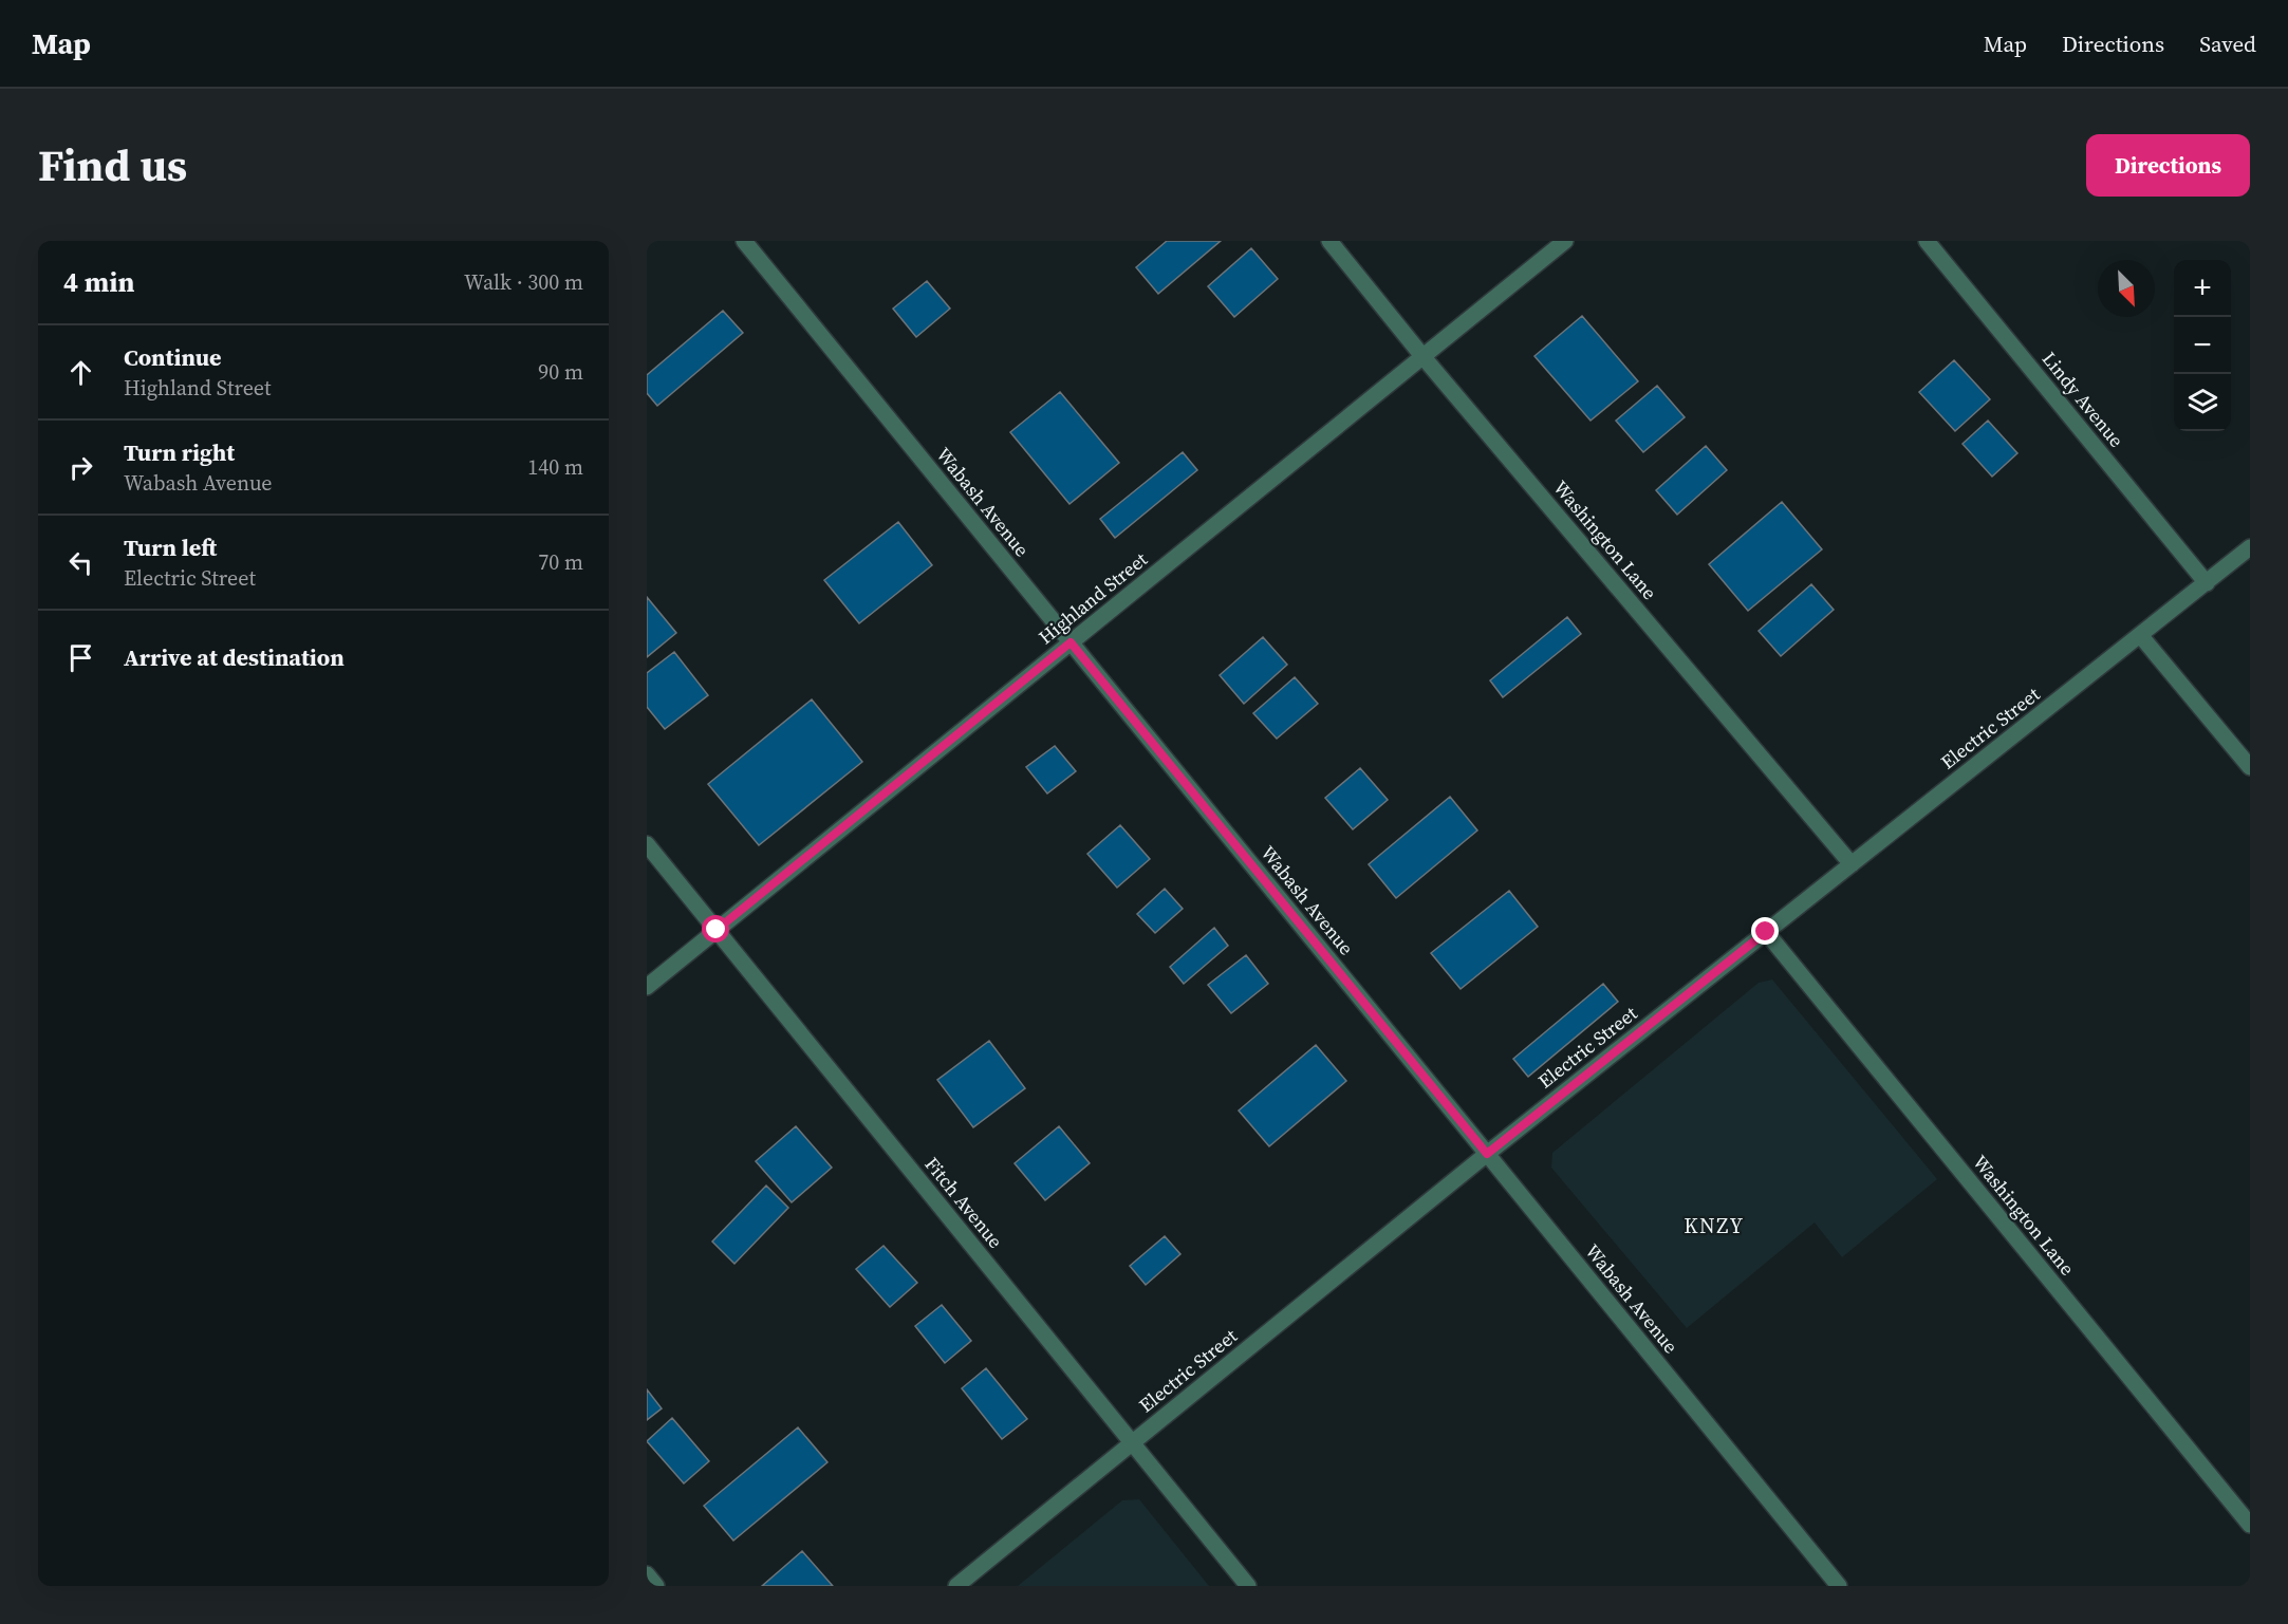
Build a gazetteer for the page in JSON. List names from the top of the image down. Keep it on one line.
{"streets":{"street":["Lindy Avenue","Wabash Avenue","Washington Lane","Highland Street","Electric Street","Fitch Avenue"]},"crossings":[["Lindy Avenue","Electric Street"],["Wabash Avenue","Highland Street"],["Wabash Avenue","Electric Street"],["Washington Lane","Highland Street"],["Washington Lane","Electric Street"],["Highland Street","Fitch Avenue"],["Electric Street","Fitch Avenue"]],"districts":["KNZY"],"north":"bottom right","page":{"header":"Map","nav":["Map","Directions","Saved"],"title":"Find us","buttons":"Directions","heading":["4 min","Walk · 300 m"],"map_buttons":["+","−"],"list":[["Continue","Highland Street","90 m"],["Turn right","Wabash Avenue","140 m"],["Turn left","Electric Street","70 m"],"Arrive at destination"]}}
